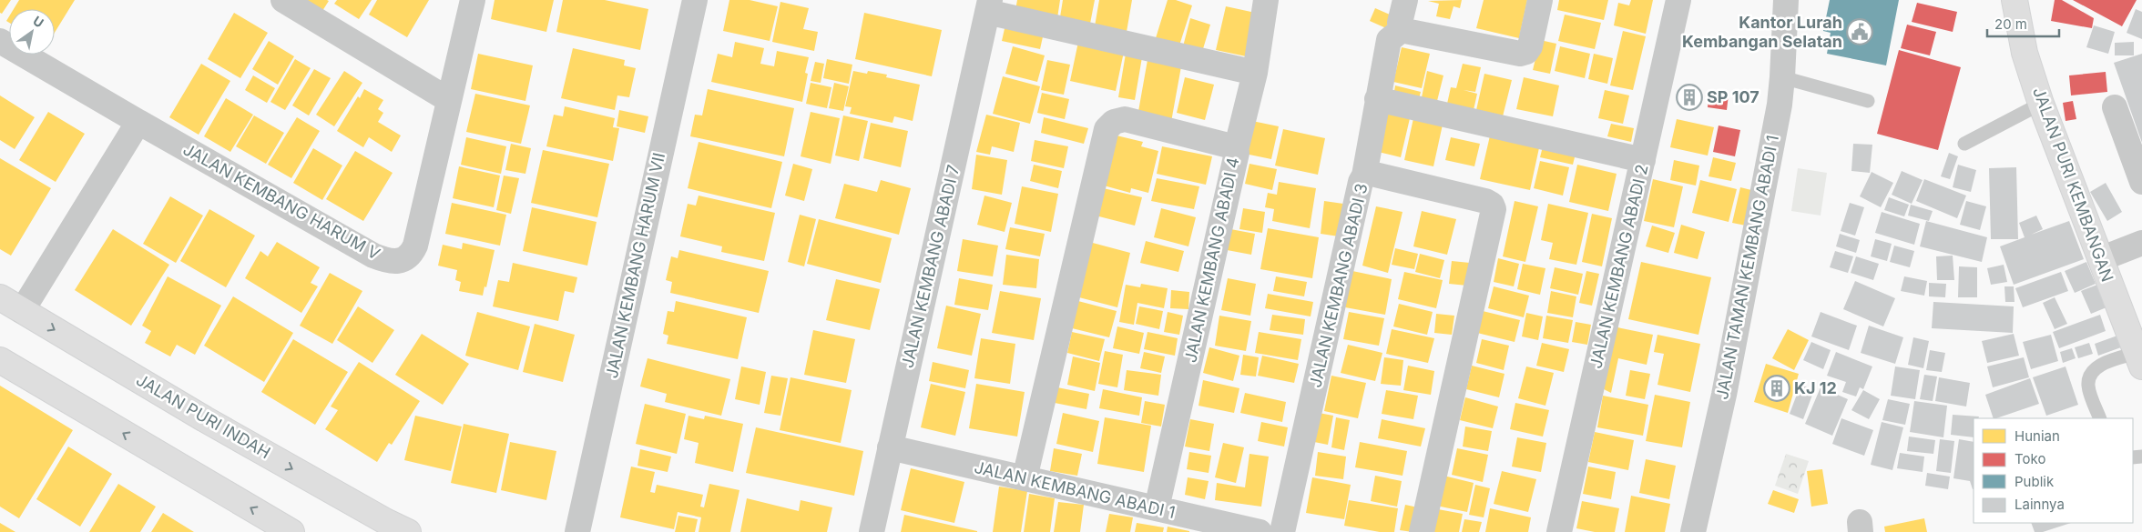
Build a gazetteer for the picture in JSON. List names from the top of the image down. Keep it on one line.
{"streets":{"main road":["JALAN PURI KEMBANGAN","JALAN PURI INDAH"],"street":["JALAN KEMBANG HARUM V","JALAN KEMBANG ABADI 4","JALAN KEMBANG HARUM VII","JALAN KEMBANG ABADI 7","JALAN KEMBANG ABADI 2","JALAN TAMAN KEMBANG ABADI 1","JALAN KEMBANG ABADI 3","JALAN KEMBANG ABADI 1"]},"crossings":[["JALAN KEMBANG ABADI 4","JALAN KEMBANG ABADI 1"],["JALAN KEMBANG ABADI 7","JALAN KEMBANG ABADI 1"]],"places":{"public building":["Kantor Lurah Kembangan Selatan"],"building":["SP 107","KJ 12"]},"legend":["Hunian","Toko","Publik","Lainnya"],"scale_bar":"20 m","north":"top right"}
